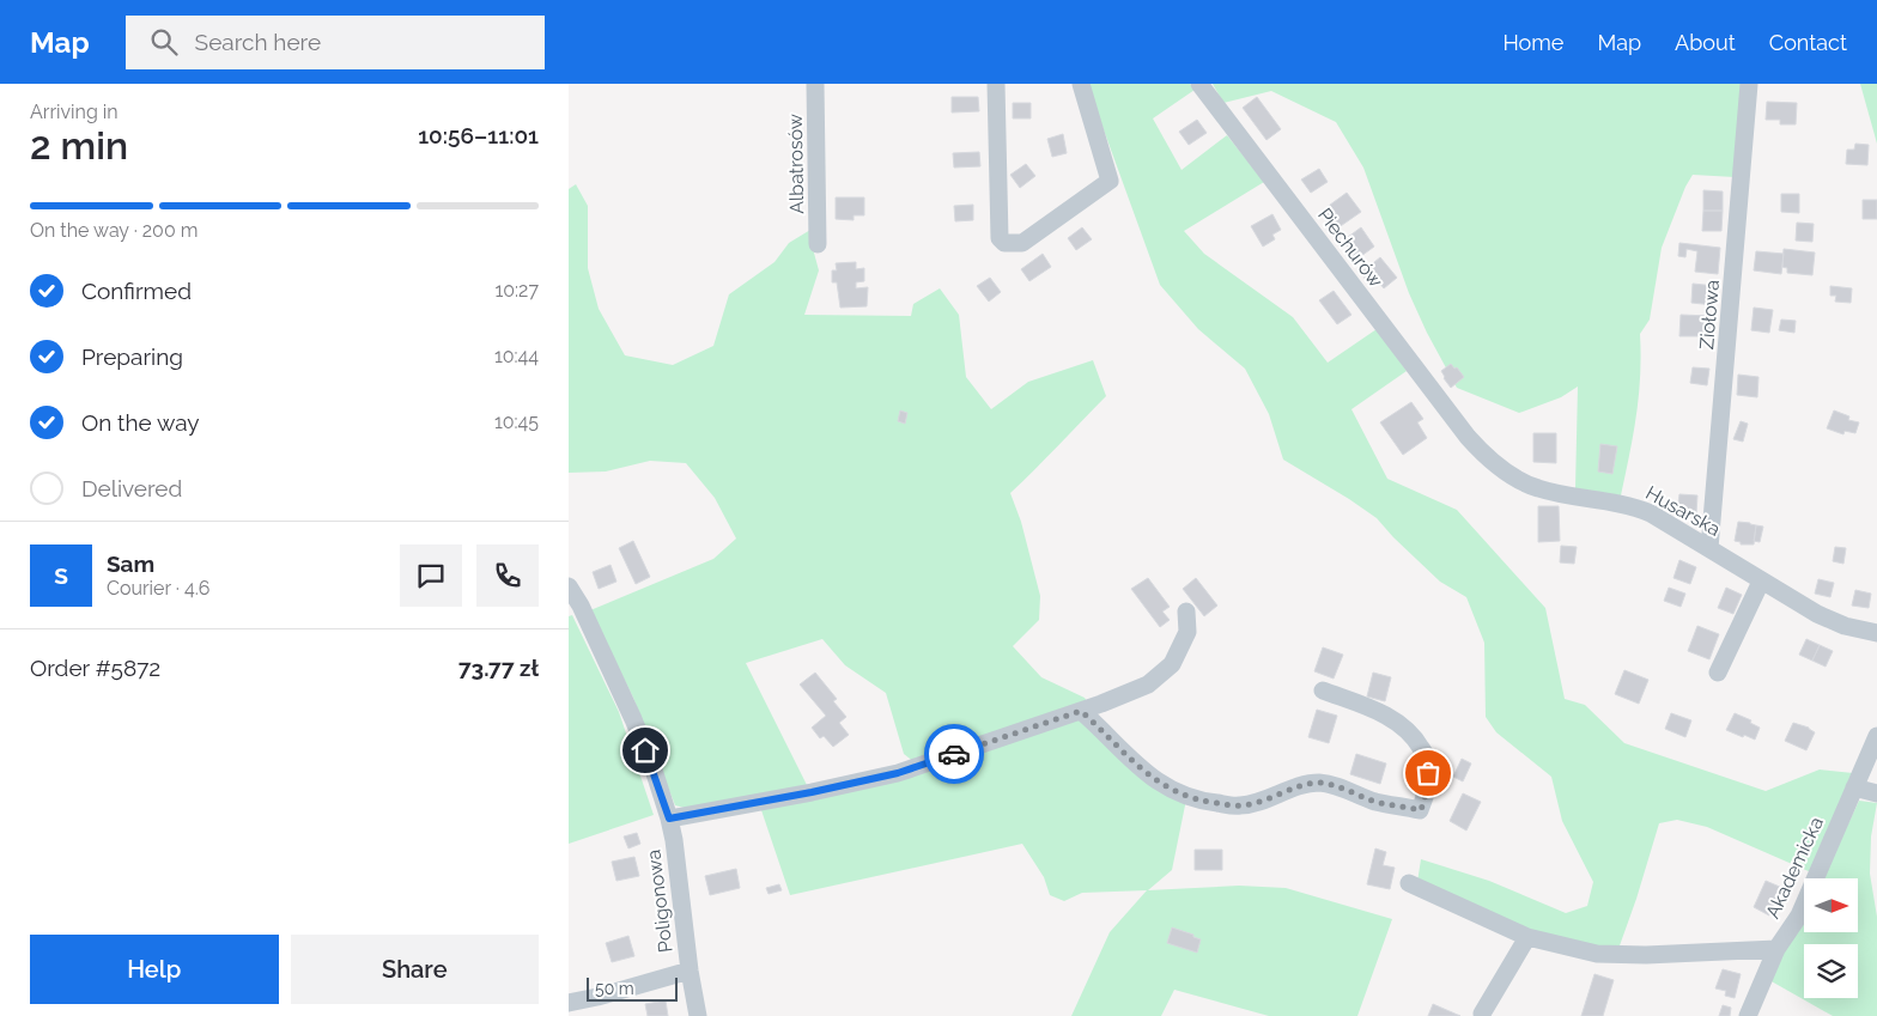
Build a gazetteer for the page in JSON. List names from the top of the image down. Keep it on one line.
{"streets":{"street":["Albatrosów","Piechurów","Ziołowa","Husarska","Akademicka","Poligonowa"]},"crossings":[["Piechurów","Husarska"],["Ziołowa","Husarska"]],"scale_bar":"50 m","north":"right","page":{"header":"Map","search":"Search here","nav":["Home","Map","About","Contact"],"heading":["2 min","Arriving in","10:56–11:01"],"panel":["Sam","Courier · 4.6","Order #5872","73.77 zł"],"bar":"On the way · 200 m","list":[["Confirmed","10:27"],["Preparing","10:44"],["On the way","10:45"],"Delivered"],"round":"S","buttons":["Help","Share"],"scale":"50 m"}}
